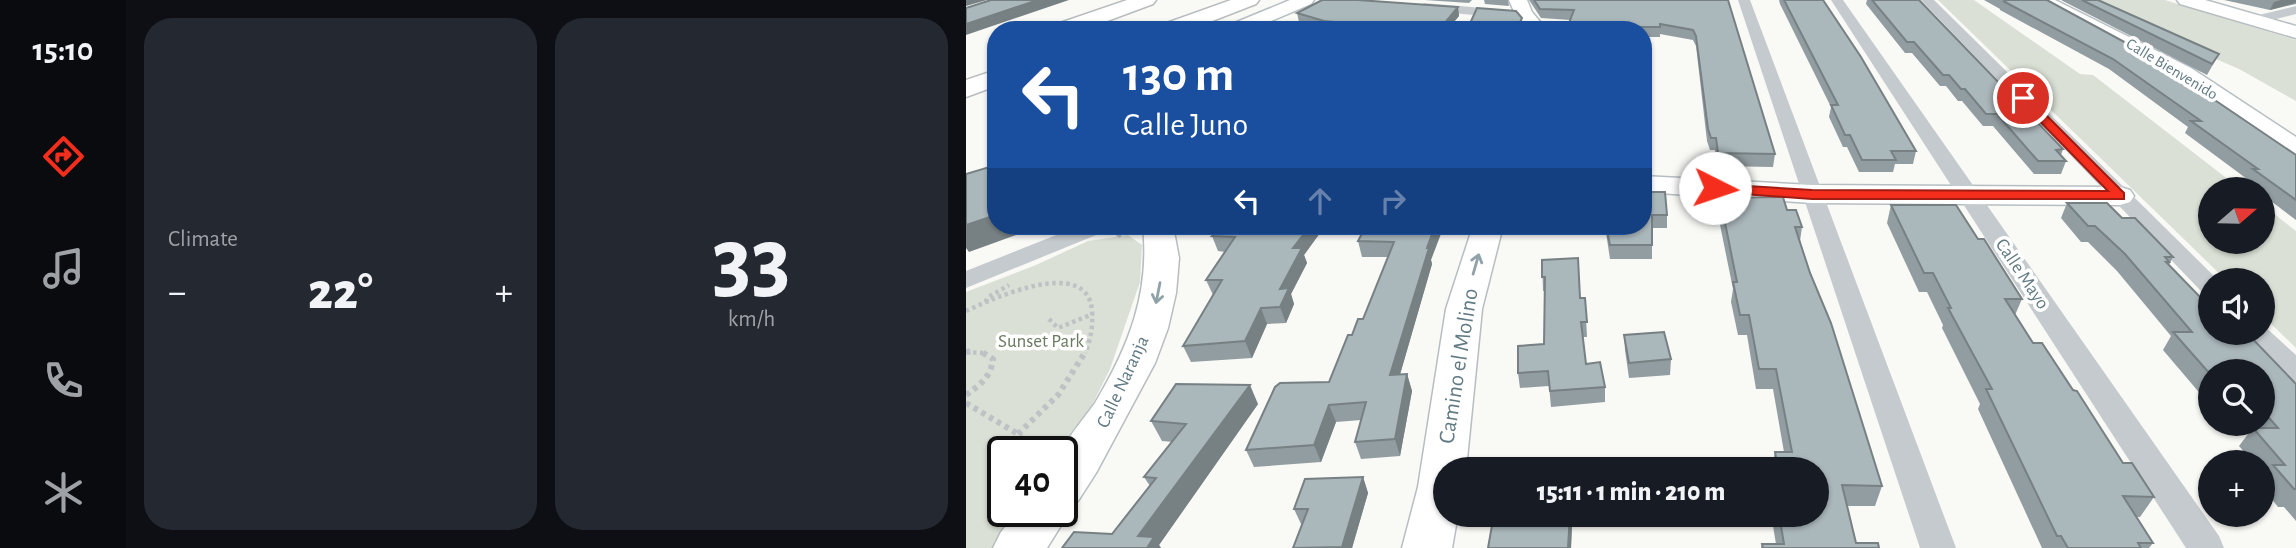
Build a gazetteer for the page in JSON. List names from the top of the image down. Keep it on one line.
{"streets":{"street":["Calle Bienvenido","Calle Mayo","Camino el Molino","Calle Naranja"]},"one_way":["Camino el Molino","Calle Naranja"],"parks":["Sunset Park"],"north":"right","page":{"tabs":"15:10","tile":["Climate",["33","km/h"]],"turn":["130 m","Calle Juno"],"map_buttons":"+","heat":["−","22°","+"],"limit":"40","trip":"15:11 · 1 min · 210 m"}}
